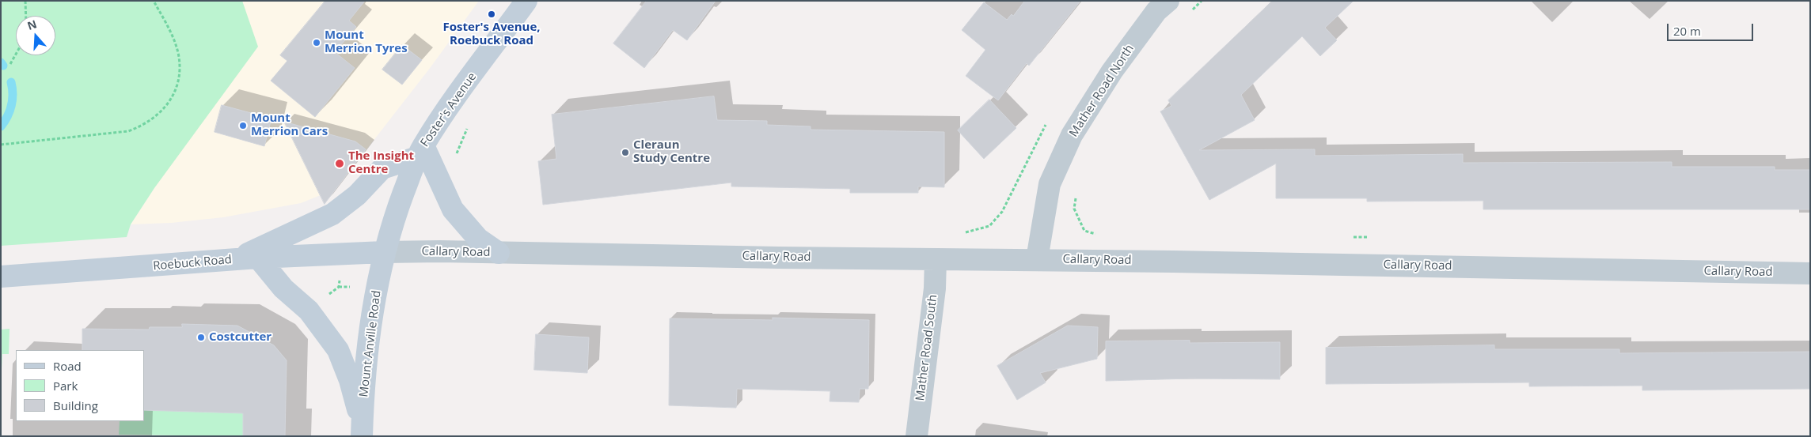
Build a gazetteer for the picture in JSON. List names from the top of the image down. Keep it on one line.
{"streets":{"main road":["Foster's Avenue","Roebuck Road","Mount Anville Road"],"street":["Mather Road North","Callary Road","Mather Road South"]},"crossings":[["Mather Road North","Callary Road"],["Foster's Avenue","Callary Road"],["Foster's Avenue","Roebuck Road"],["Foster's Avenue","Mount Anville Road"],["Callary Road","Roebuck Road"],["Callary Road","Mount Anville Road"],["Callary Road","Mather Road South"],["Roebuck Road","Mount Anville Road"]],"places":["Foster's Avenue, Roebuck Road","Mount Merrion Tyres","Mount Merrion Cars","Cleraun Study Centre","The Insight Centre","Costcutter"],"legend":["Road","Park","Building"],"scale_bar":"20 m","north":"top"}
